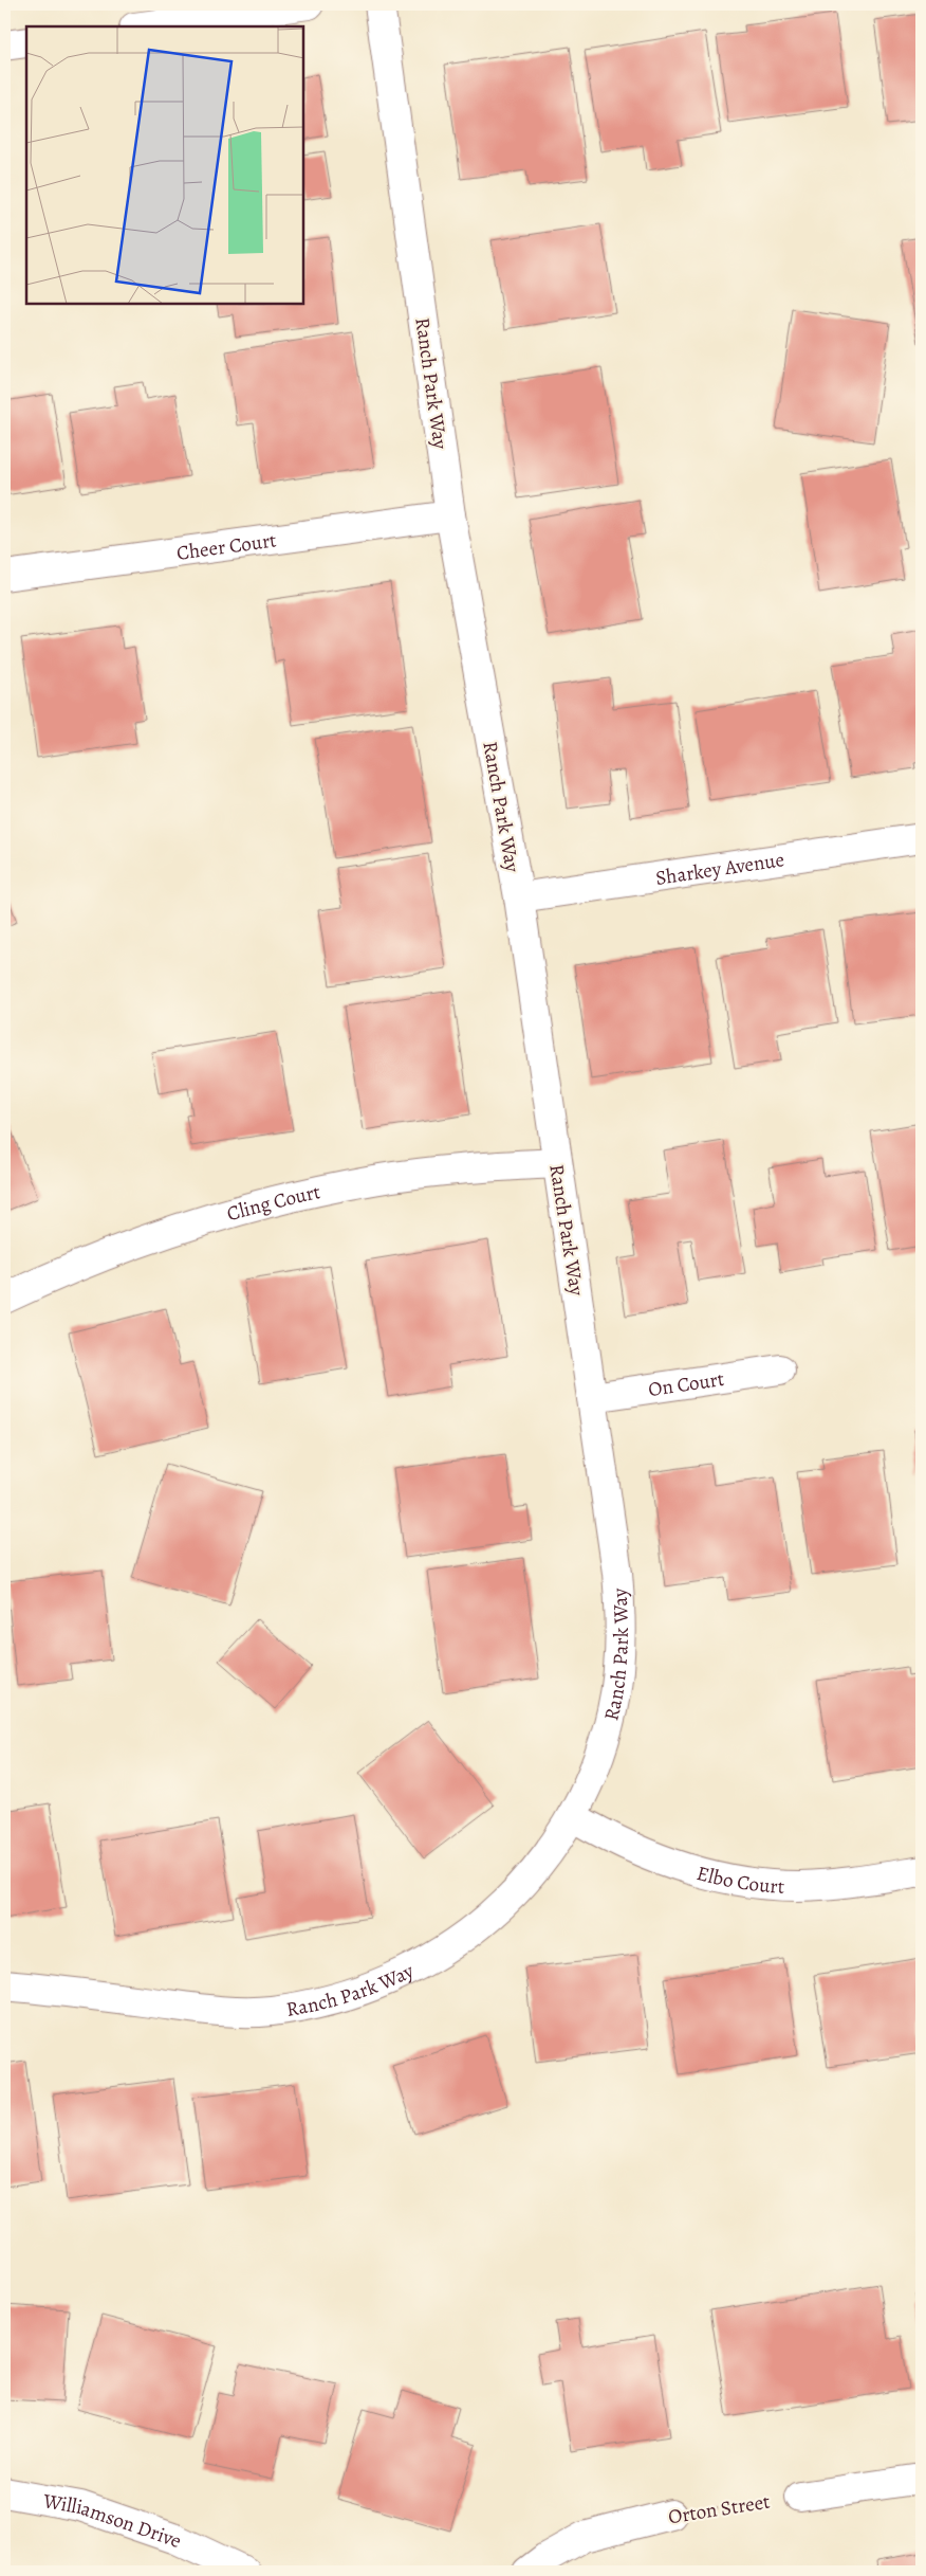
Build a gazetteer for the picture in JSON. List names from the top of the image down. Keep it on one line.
{"streets":{"street":["Ranch Park Way","Cheer Court","Sharkey Avenue","Cling Court","On Court","Elbo Court","Orton Street","Williamson Drive"]},"crossings":[["Ranch Park Way","Cheer Court"],["Ranch Park Way","Sharkey Avenue"],["Ranch Park Way","Cling Court"],["Ranch Park Way","On Court"],["Ranch Park Way","Elbo Court"]]}
